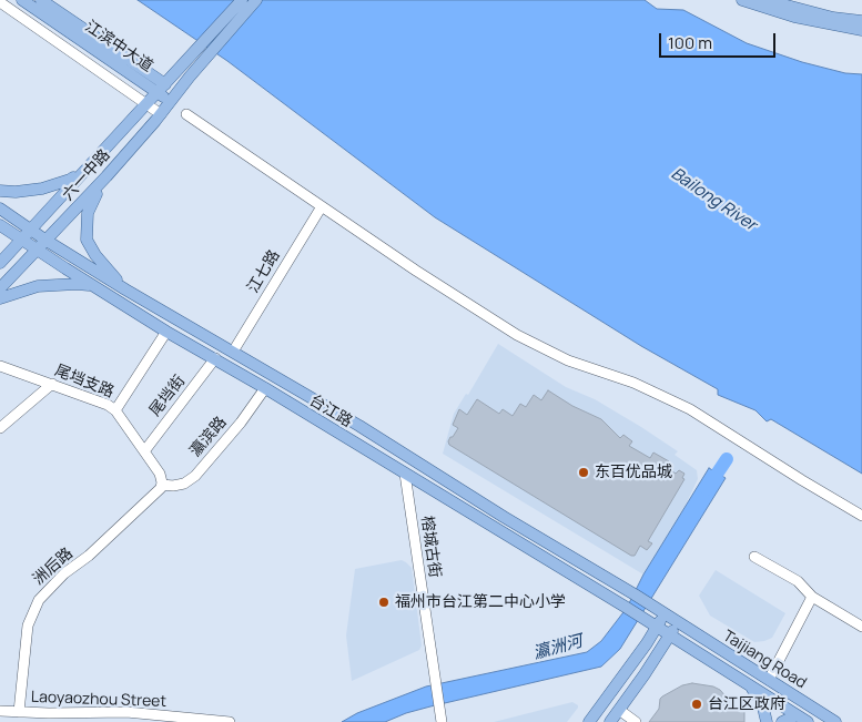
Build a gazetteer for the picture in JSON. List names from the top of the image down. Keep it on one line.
{"streets":{"main road":["江滨中大道","六一中路","台江路","Taijiang Road"],"street":["江七路","尾垱支路","尾垱街","瀛滨路","榕城古街","洲后路","Laoyaozhou Street"]},"crossings":[["江滨中大道","六一中路"],["六一中路","台江路"],["江七路","台江路"],["尾垱支路","尾垱街"],["尾垱支路","瀛滨路"],["尾垱支路","洲后路"],["尾垱街","台江路"],["台江路","瀛滨路"],["台江路","榕城古街"],["台江路","Taijiang Road"],["瀛滨路","洲后路"],["洲后路","Laoyaozhou Street"]],"water":["Bailong River","瀛洲河"],"places":["东百优品城","福州市台江第二中心小学","台江区政府"],"scale_bar":"100 m"}
